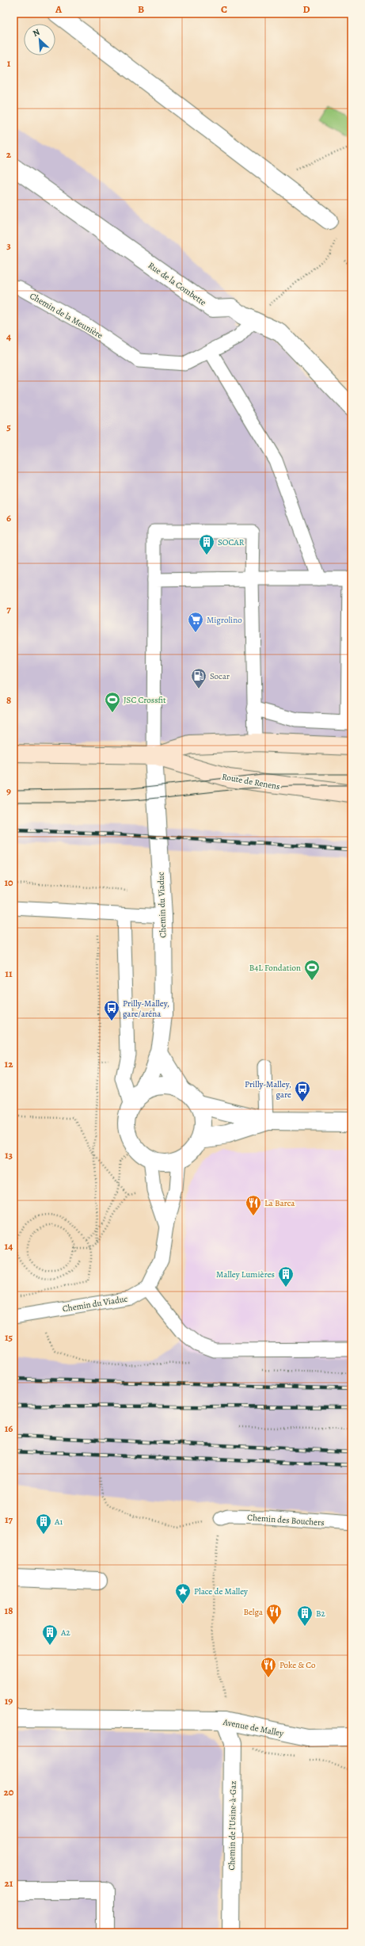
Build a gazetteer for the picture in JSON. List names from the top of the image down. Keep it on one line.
{"streets":{"main road":["Route de Renens"],"street":["Rue de la Combette","Chemin du Viaduc","Avenue de Malley","Chemin de l'Usine-à-Gaz"],"lane":["Chemin de la Meunière","Chemin des Bouchers"]},"crossings":[["Rue de la Combette","Chemin de la Meunière"],["Route de Renens","Chemin du Viaduc"],["Avenue de Malley","Chemin de l'Usine-à-Gaz"]],"places":{"building":["SOCAR","Malley Lumières","A1","B2","A2"],"supermarket":["Migrolino"],"fuel station":["Socar"],"sports":["JSC Crossfit","B4L Fondation"],"bus stop":["Prilly-Malley, gare/aréna","Prilly-Malley, gare"],"restaurant":["La Barca","Belga","Poke & Co"],"place":["Place de Malley"]},"north":"top left","grid":{"columns":["A","B","C","D"],"rows":["1","2","3","4","5","6","7","8","9","10","11","12","13","14","15","16","17","18","19","20","21"]}}
